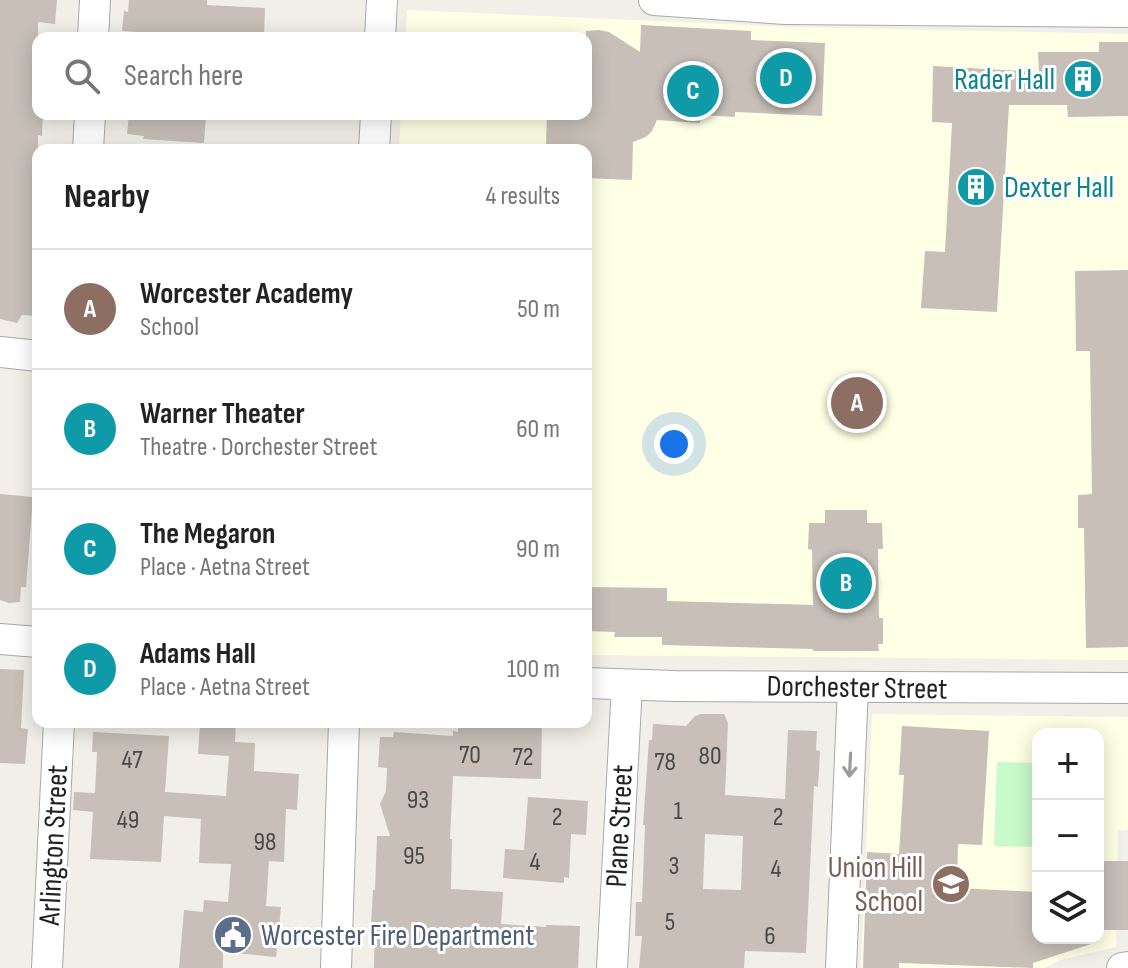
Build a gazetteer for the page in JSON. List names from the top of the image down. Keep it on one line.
{"streets":{"street":["Dorchester Street","Plane Street","Arlington Street"]},"crossings":[["Dorchester Street","Plane Street"]],"places":{"building":["Rader Hall","Dexter Hall"],"school or university":["Union Hill School"],"public building":["Worcester Fire Department"]},"house_numbers":["70","80","72","47","78","93","1","2","2","49","98","95","4","3","4","5","6"],"page":{"search":"Search here","pins":["D","C","A","B"],"heading":["Nearby","4 results"],"list":[{"mark":"A","name":"Worcester Academy","note":"School","value":"50 m"},{"mark":"B","name":"Warner Theater","note":"Theatre · Dorchester Street","value":"60 m"},{"mark":"C","name":"The Megaron","note":"Place · Aetna Street","value":"90 m"},{"mark":"D","name":"Adams Hall","note":"Place · Aetna Street","value":"100 m"}],"map_buttons":["+","−"]}}
